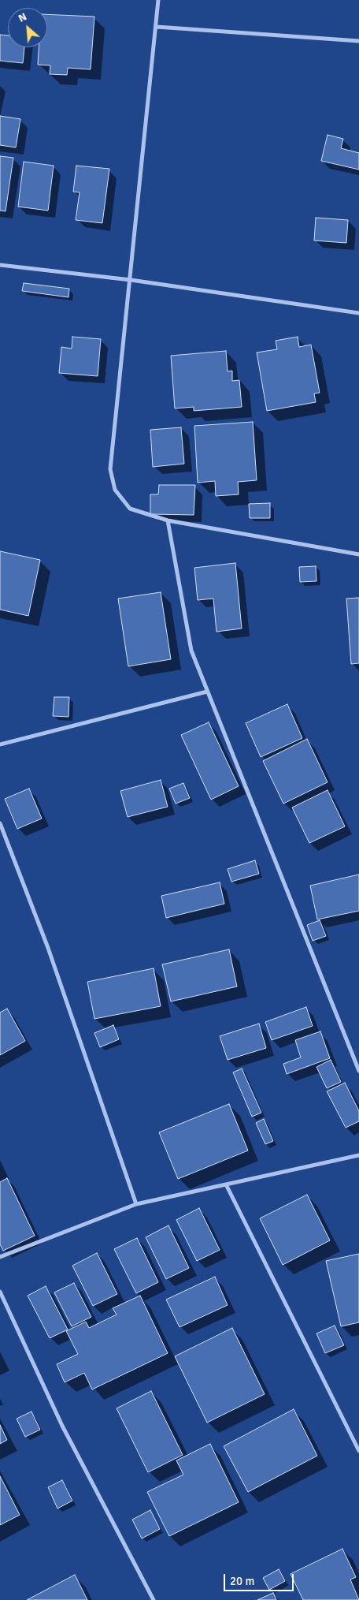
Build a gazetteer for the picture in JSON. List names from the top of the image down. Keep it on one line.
{"scale_bar":"20 m","north":"top left"}
